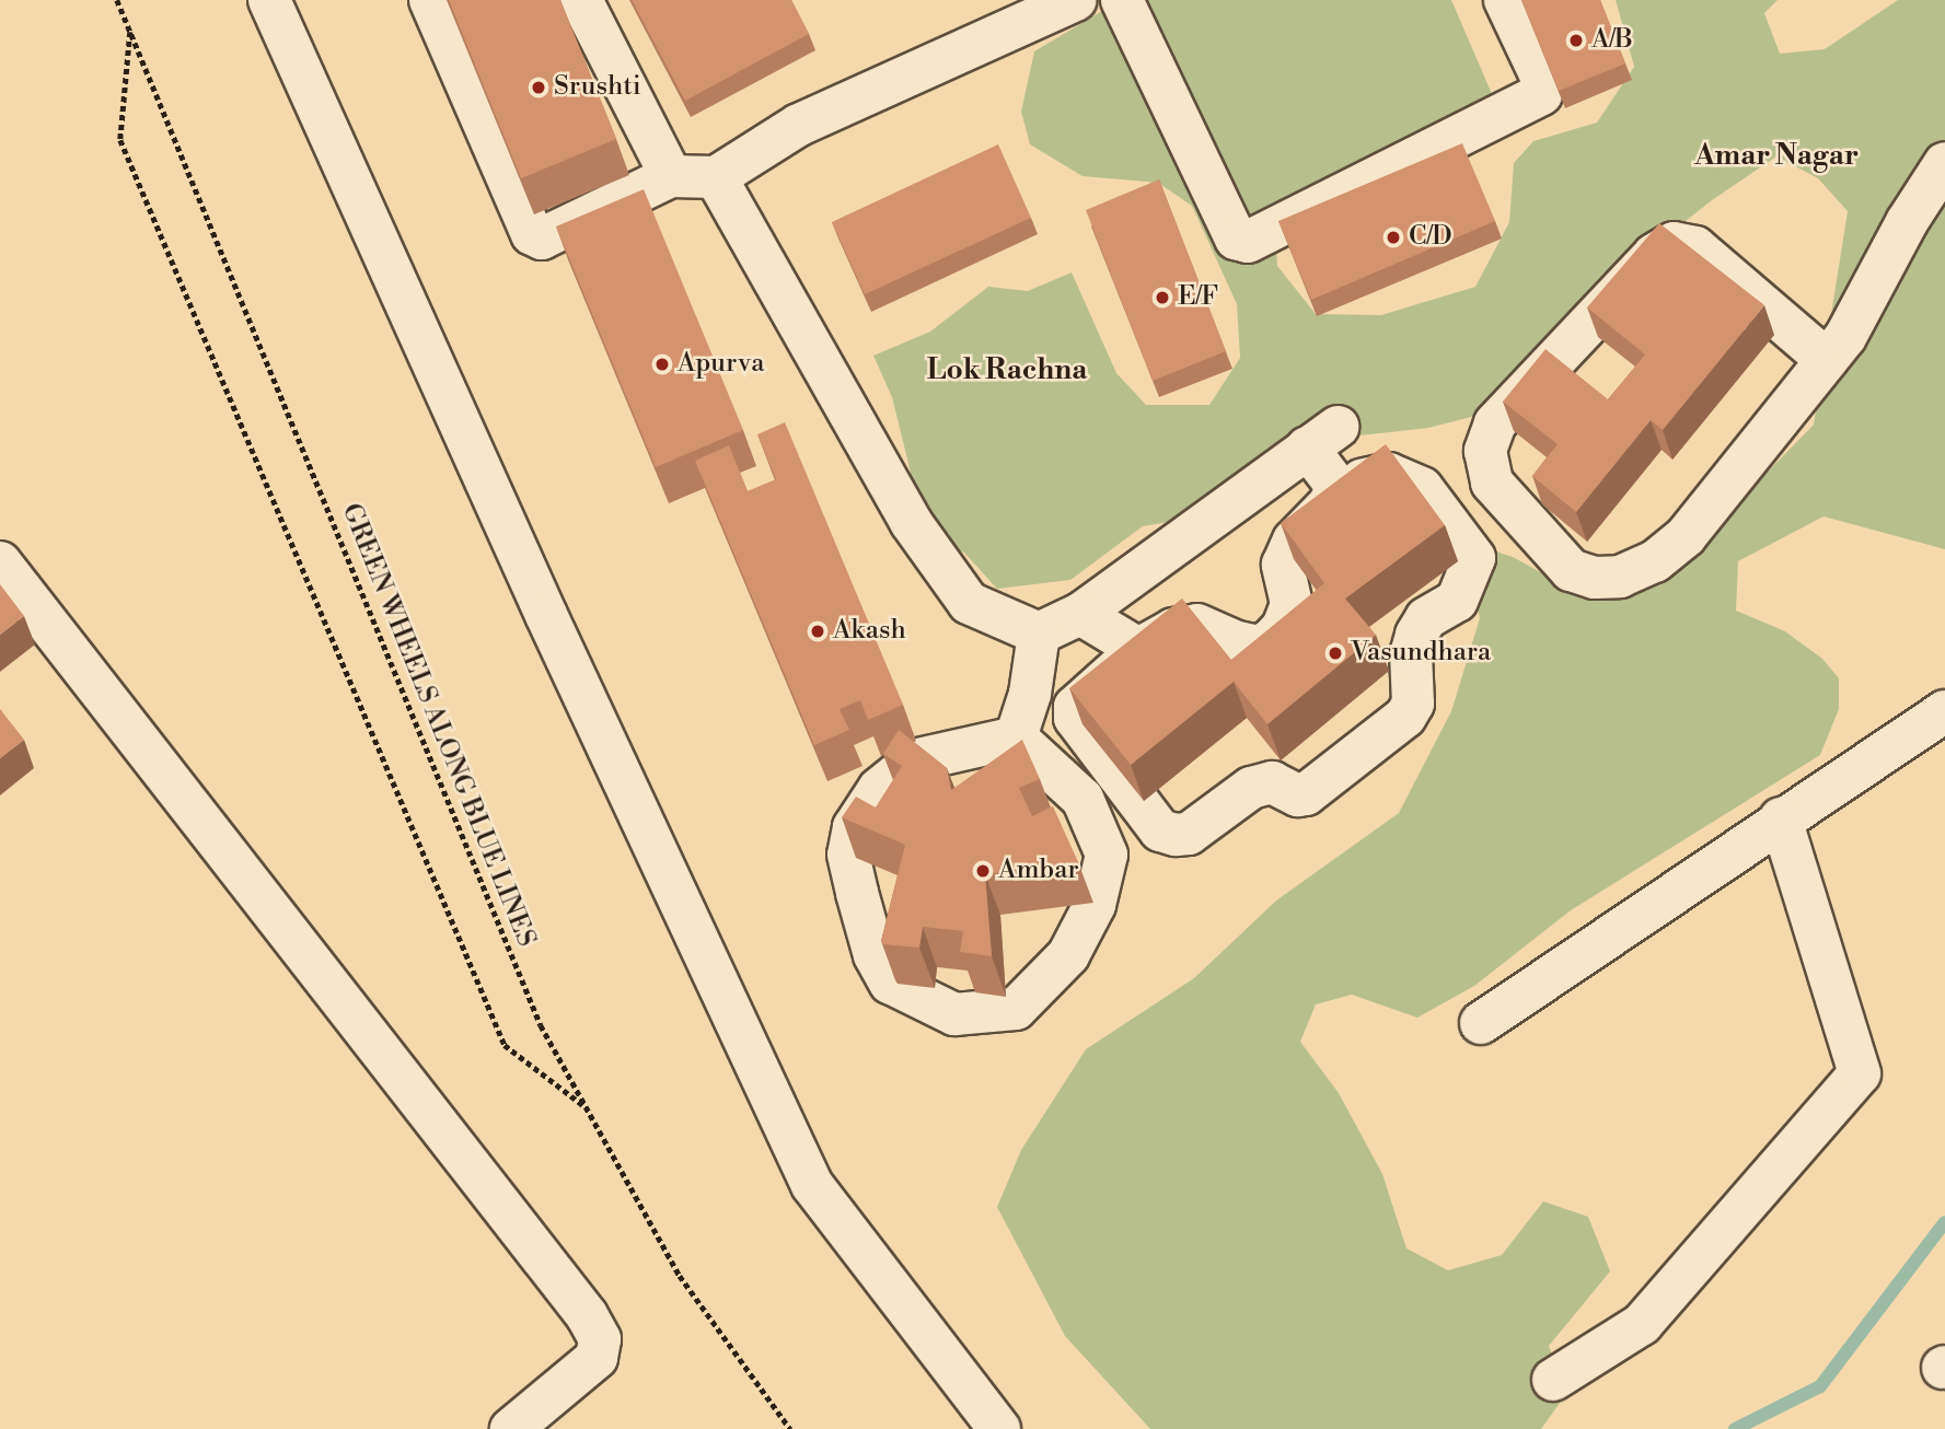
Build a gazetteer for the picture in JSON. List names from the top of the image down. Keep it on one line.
{"streets":{"path":["GREEN WHEELS ALONG BLUE LINES"]},"districts":["Amar Nagar","Lok Rachna"],"places":["A/B","Srushti","C/D","E/F","Apurva","Akash","Vasundhara","Ambar"]}
